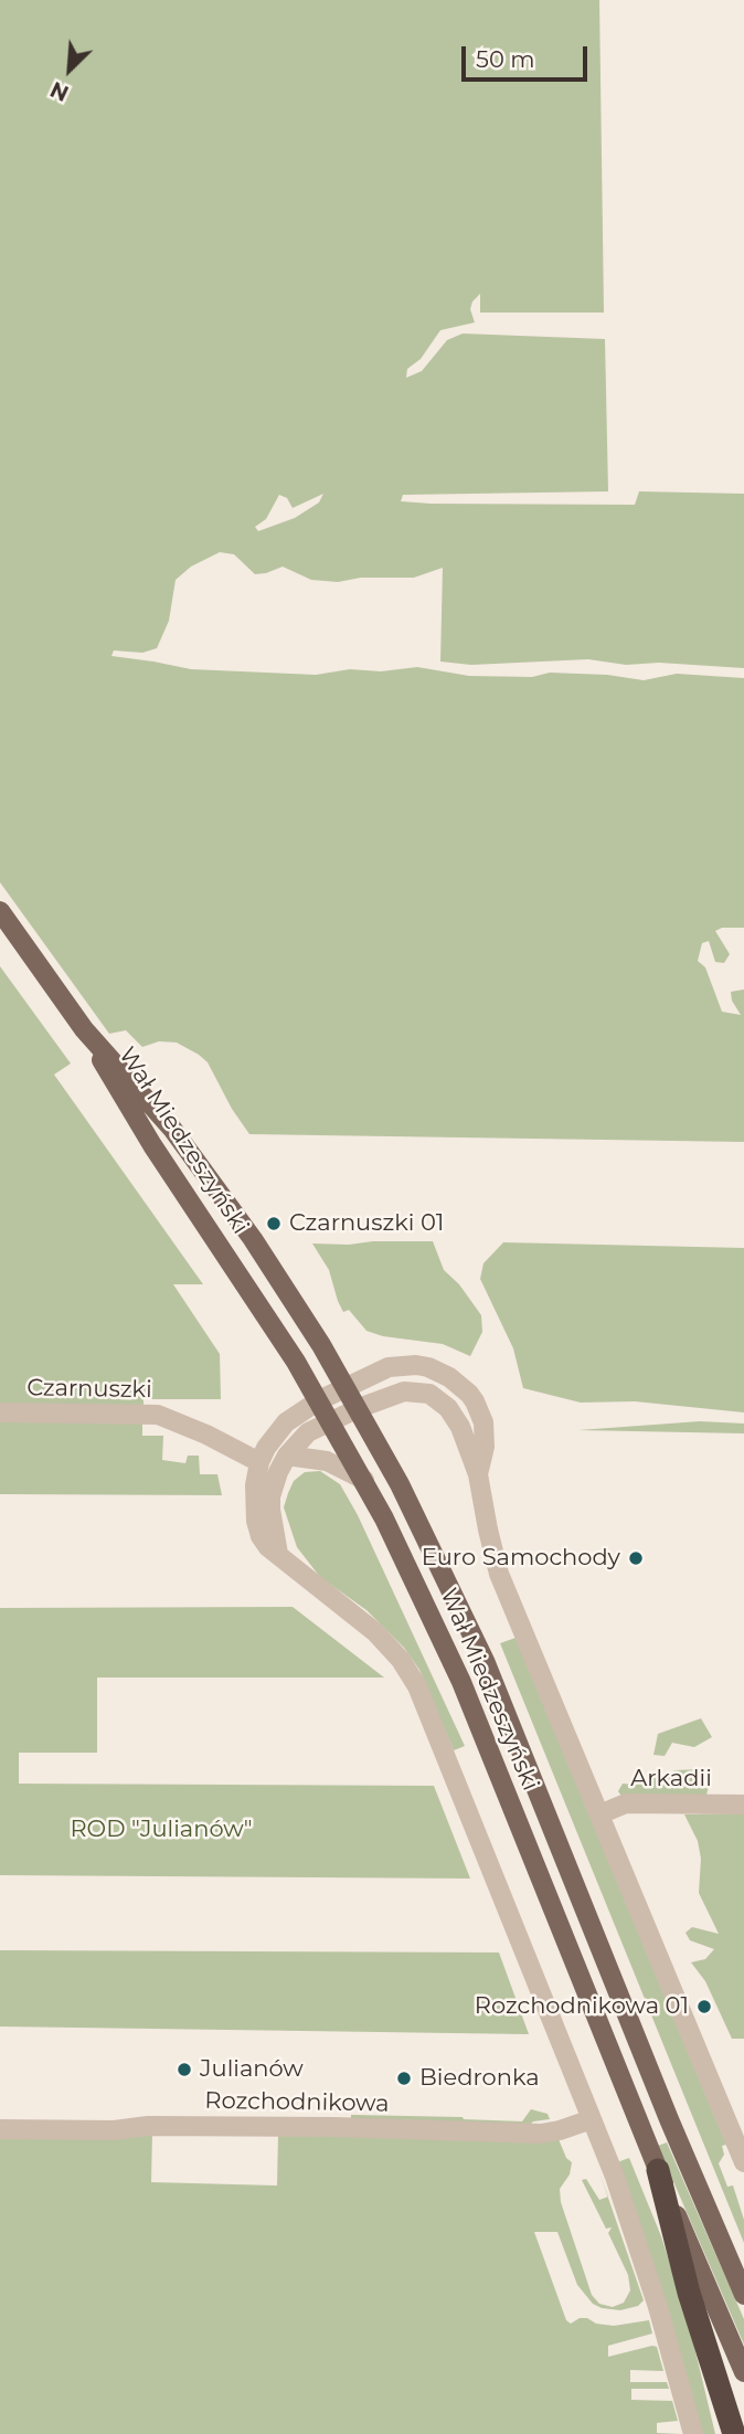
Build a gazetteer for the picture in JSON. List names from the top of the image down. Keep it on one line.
{"streets":{"main road":["Wał Miedzeszyński"],"street":["Czarnuszki","Arkadii","Rozchodnikowa"]},"parks":["ROD \"Julianów\""],"places":["Czarnuszki 01","Euro Samochody","Rozchodnikowa 01","Julianów","Biedronka"],"scale_bar":"50 m","north":"bottom left"}
